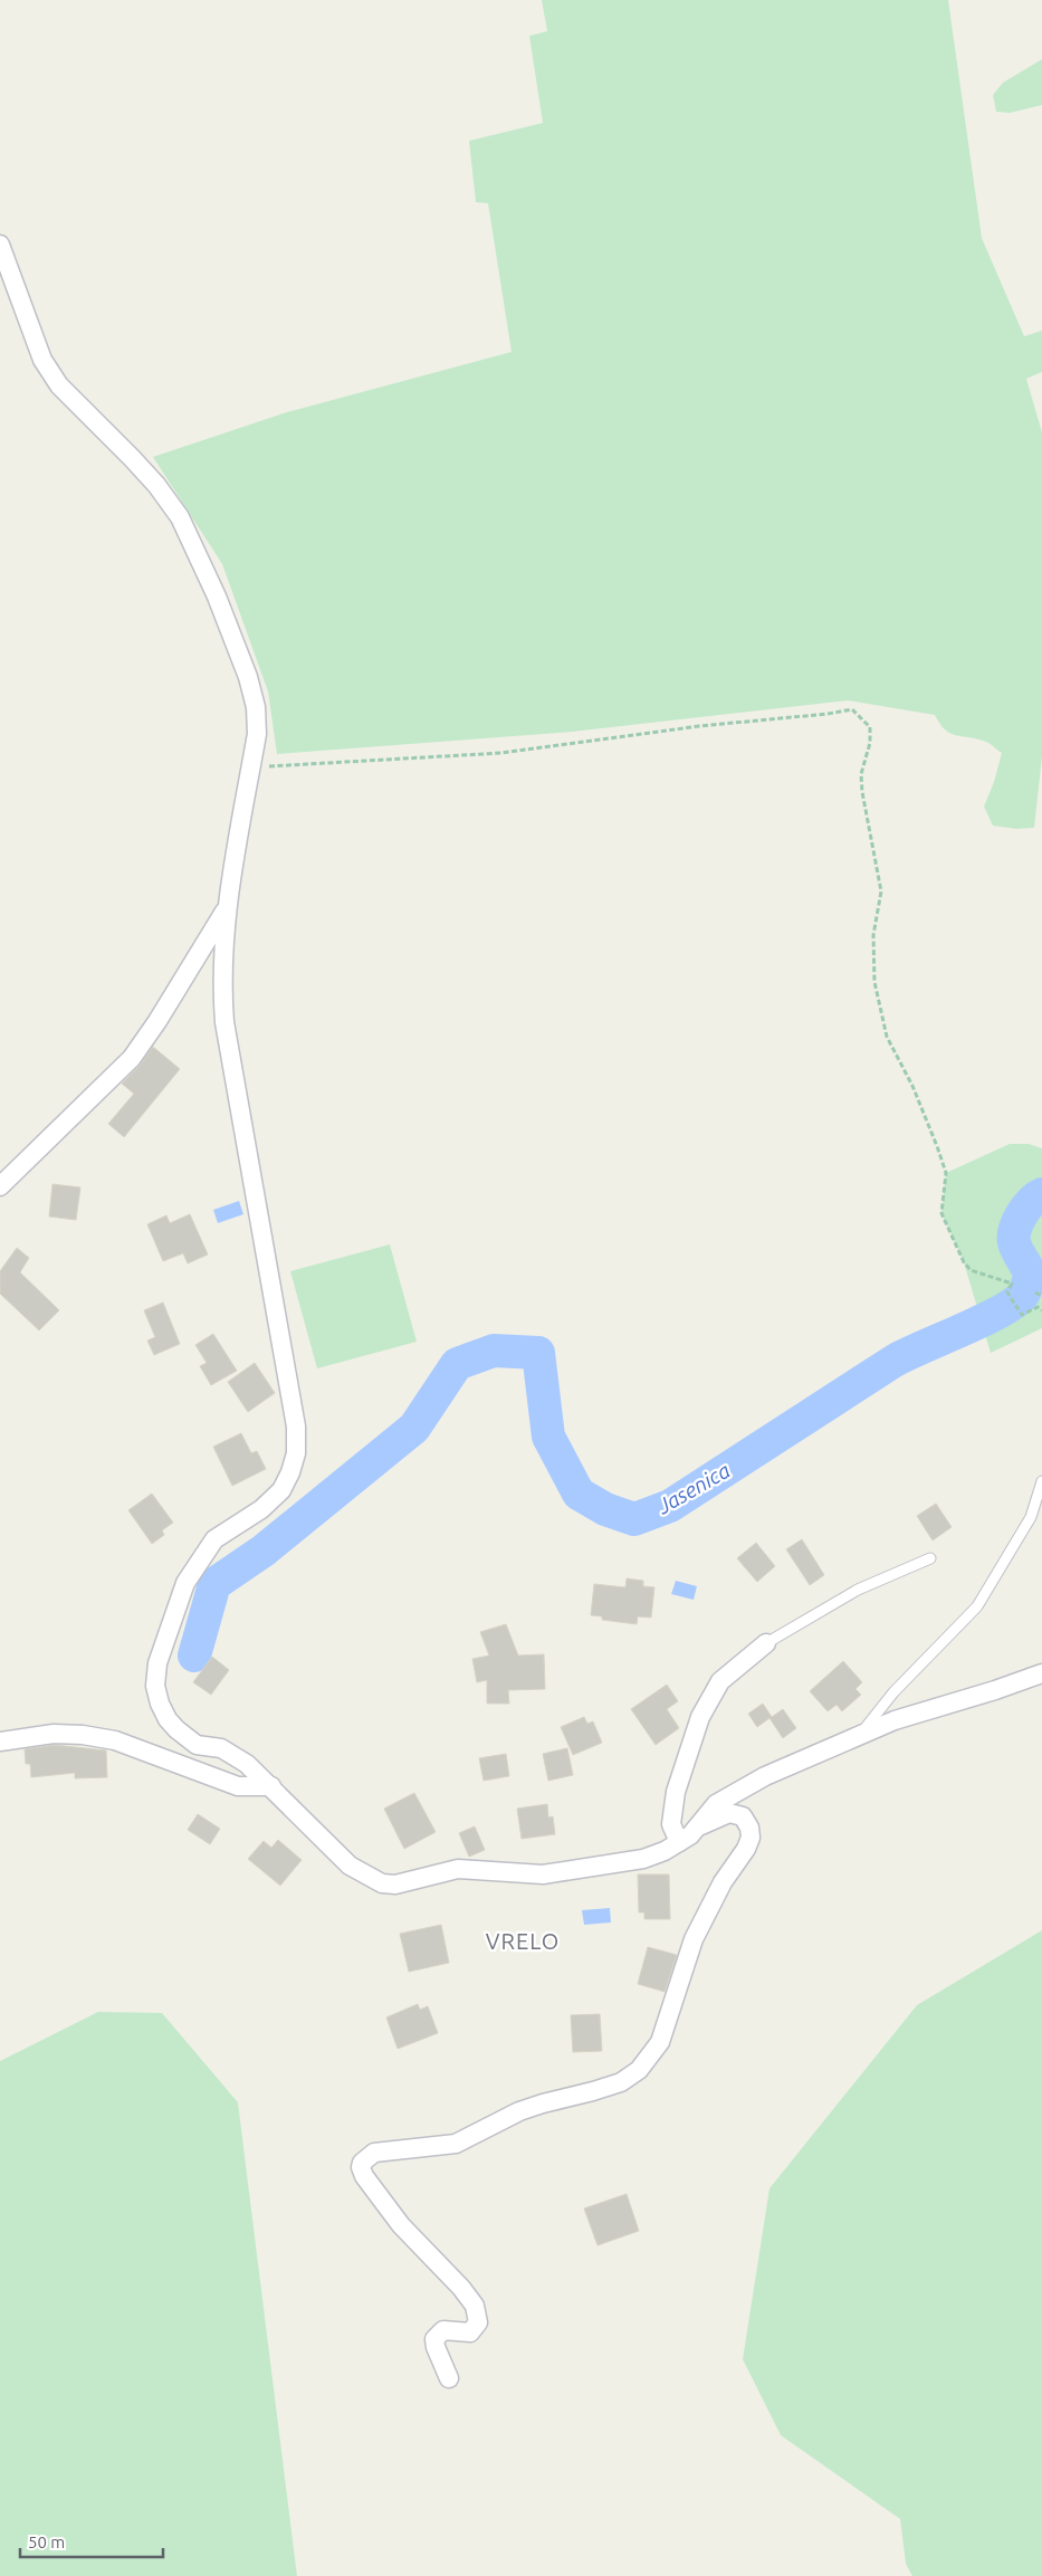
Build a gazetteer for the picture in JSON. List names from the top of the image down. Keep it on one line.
{"districts":["VRELO"],"water":["Jasenica"],"scale_bar":"50 m"}
